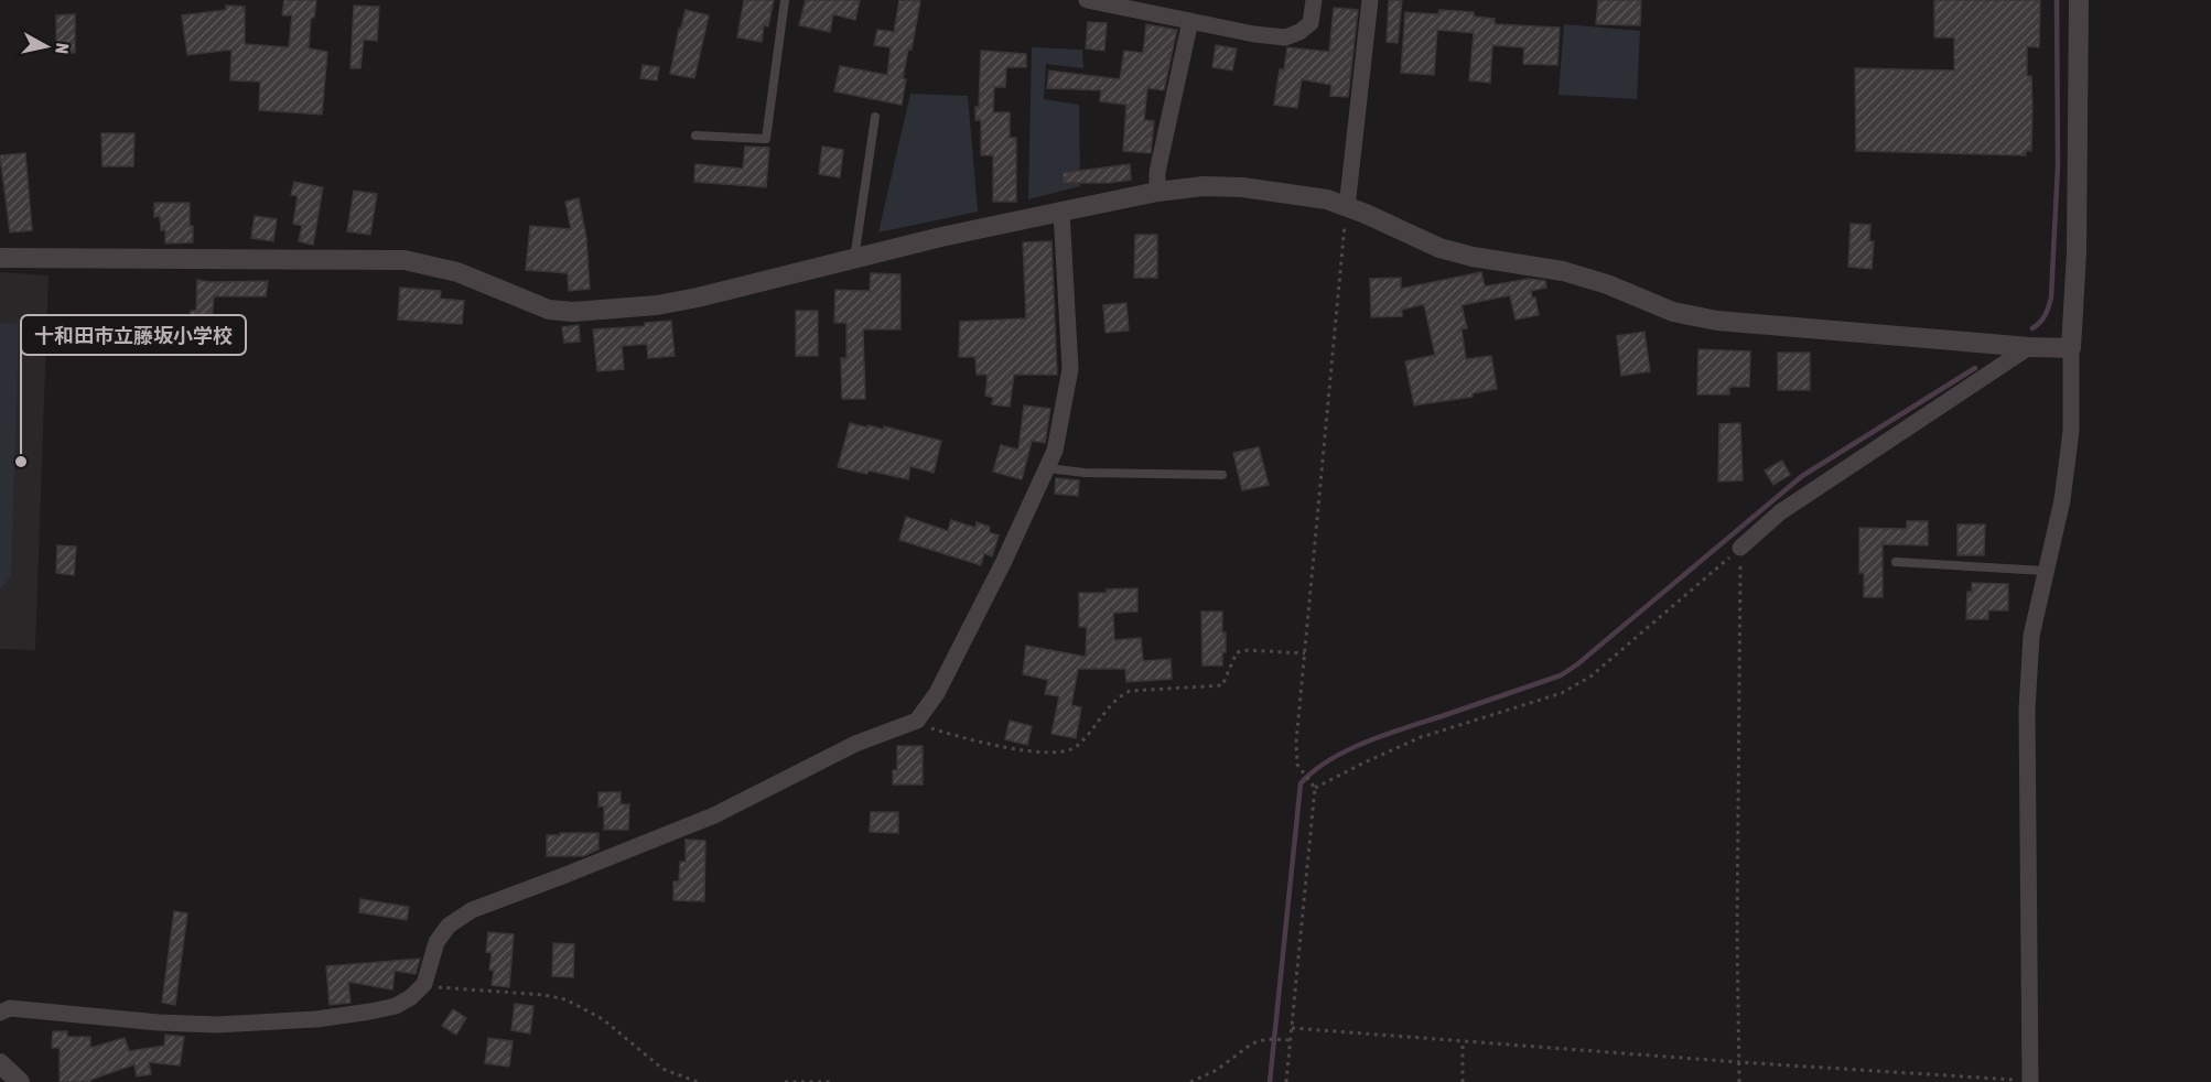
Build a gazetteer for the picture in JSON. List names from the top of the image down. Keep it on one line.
{"places":["十和田市立藤坂小学校"],"north":"right"}
